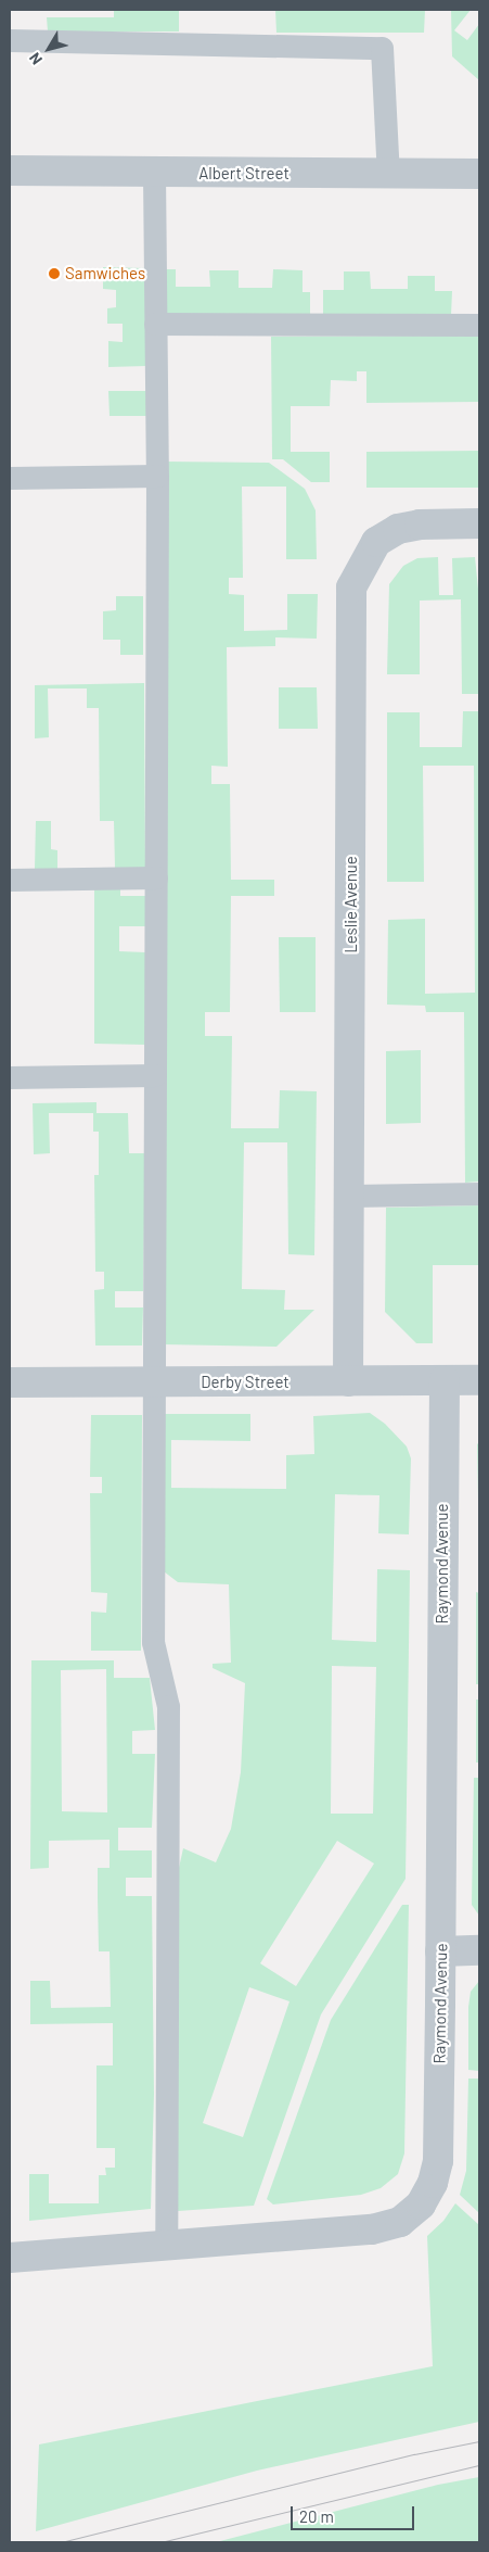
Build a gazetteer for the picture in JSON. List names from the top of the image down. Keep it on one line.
{"streets":{"street":["Albert Street","Leslie Avenue","Derby Street","Raymond Avenue"]},"crossings":[["Leslie Avenue","Derby Street"],["Derby Street","Raymond Avenue"]],"places":["Samwiches"],"scale_bar":"20 m","north":"bottom left"}
